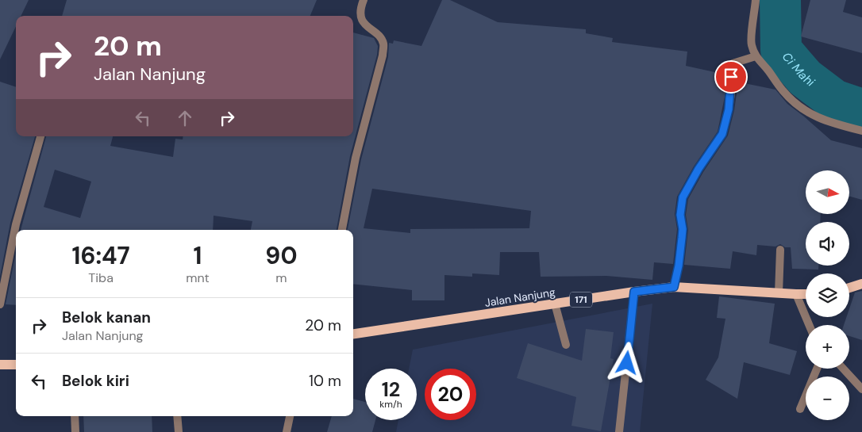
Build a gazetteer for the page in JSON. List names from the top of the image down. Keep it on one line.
{"streets":{"main road":["Jalan Nanjung","171"]},"water":["Ci Mahi"],"north":"right","page":{"turn":["20 m","Jalan Nanjung"],"map_buttons":["+","−"],"eta":["16:47","Tiba","1","mnt","90","m"],"list":[{"name":"Belok kanan","note":"Jalan Nanjung","value":"20 m"},{"name":"Belok kiri","value":"10 m"}],"speed":"12 km/h","limit":"20"}}
